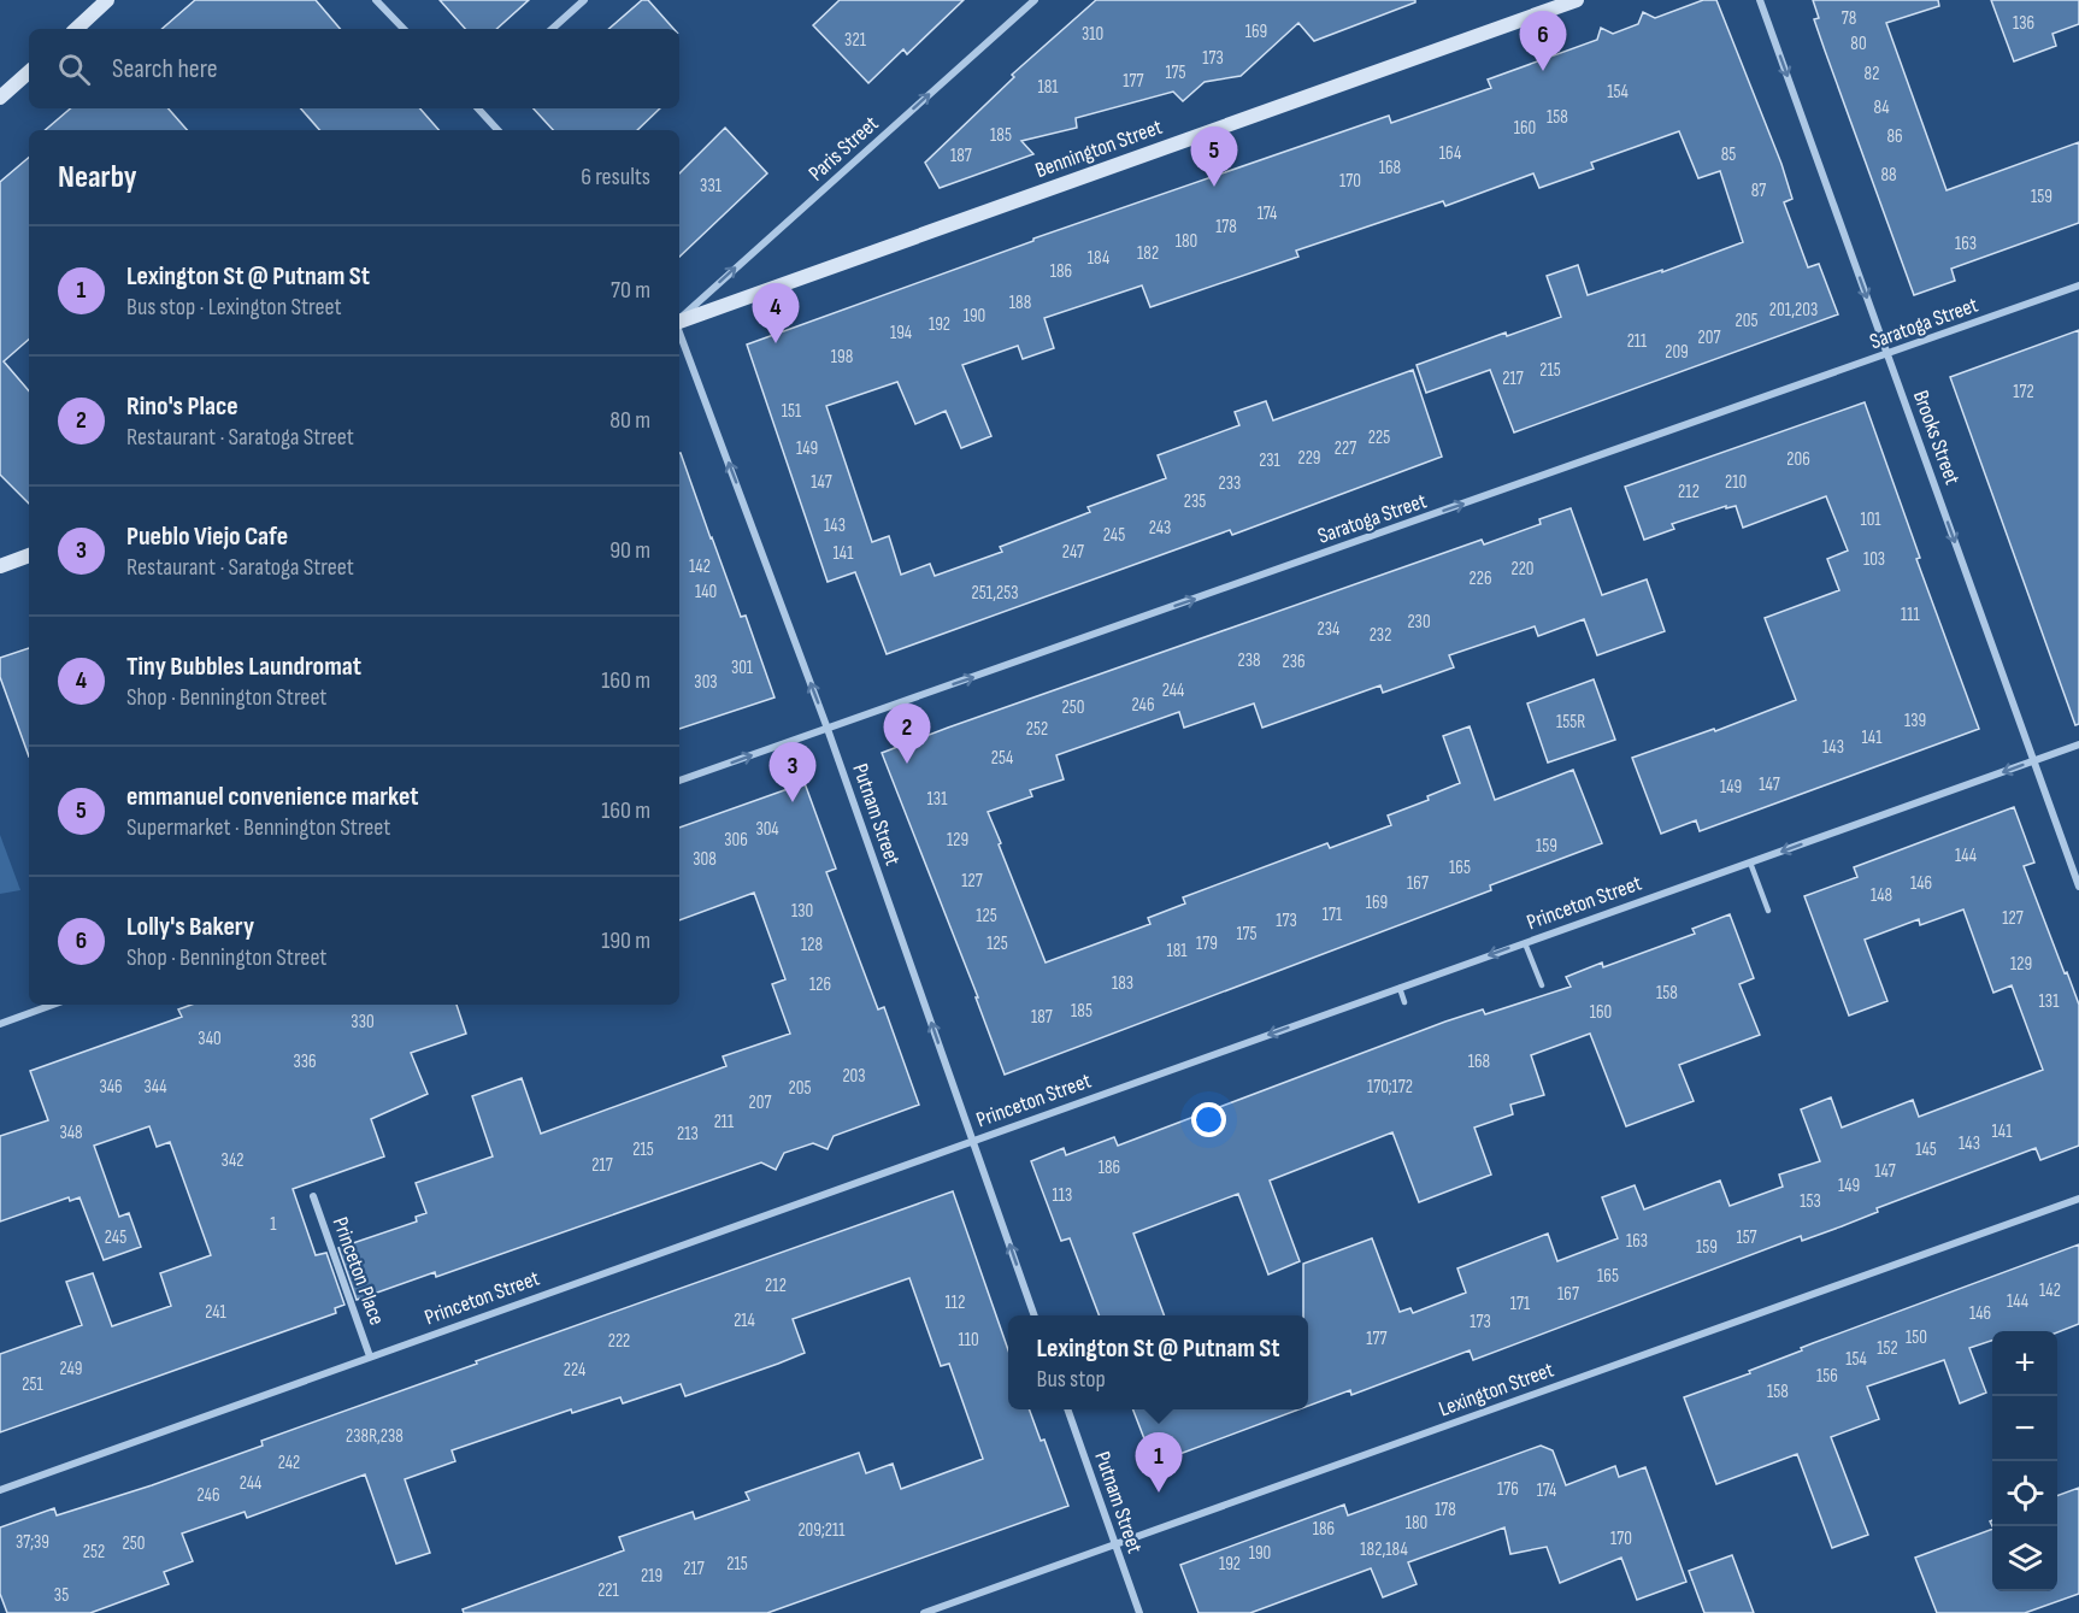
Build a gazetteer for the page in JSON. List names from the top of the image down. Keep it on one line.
{"streets":{"main road":["Bennington Street"],"street":["Paris Street","Saratoga Street","Brooks Street","Putnam Street","Princeton Street","Princeton Place","Lexington Street"]},"crossings":[["Saratoga Street","Brooks Street"],["Saratoga Street","Putnam Street"],["Brooks Street","Princeton Street"],["Putnam Street","Princeton Street"],["Putnam Street","Lexington Street"],["Princeton Street","Princeton Place"]],"one_way":["Paris Street","Saratoga Street","Brooks Street","Putnam Street","Princeton Street"],"house_numbers":["78","136","169","310","321","80","173","175","82","177","181","154","84","158","160","185","86","164","85","187","168","88","170","331","87","159","174","178","180","163","182","184","186","188","201,203","190","205","192","194","207","211","209","198","215","217","172","151","225","149","227","229","206","231","147","210","233","212","235","101","143","243","245","247","141","103","142","220","226","140","251,253","111","230","234","232","238","236","301","303","244","246","250","139","155R","252","141","143","254","147","149","131","304","306","129","159","144","308","165","127","167","146","148","169","130","171","125","127","173","175","125","179","128","181","129","183","126","158","131","185","160","187","330","340","336","168","203","346","344","170;172","205","207","211","141","348","213","143","215","145","342","217","186","147","149","113","153","1","245","157","163","159","165","212","142","167","144","112","171","241","146","214","173","150","177","110","222","152","154","249","224","156","251","158","238R,238","242","244","176","174","246","178","180","186","209;211","170","37;39","250","182,184","252","190","215","192","217","219","221","35"],"page":{"pins":["6","5","4","2","3","1"],"search":"Search here","heading":["Nearby","6 results"],"list":[{"mark":"1","name":"Lexington St @ Putnam St","note":"Bus stop · Lexington Street","value":"70 m"},{"mark":"2","name":"Rino's Place","note":"Restaurant · Saratoga Street","value":"80 m"},{"mark":"3","name":"Pueblo Viejo Cafe","note":"Restaurant · Saratoga Street","value":"90 m"},{"mark":"4","name":"Tiny Bubbles Laundromat","note":"Shop · Bennington Street","value":"160 m"},{"mark":"5","name":"emmanuel convenience market","note":"Supermarket · Bennington Street","value":"160 m"},{"mark":"6","name":"Lolly's Bakery","note":"Shop · Bennington Street","value":"190 m"}],"popup":["Lexington St @ Putnam St","Bus stop"],"map_buttons":["+","−"]}}
